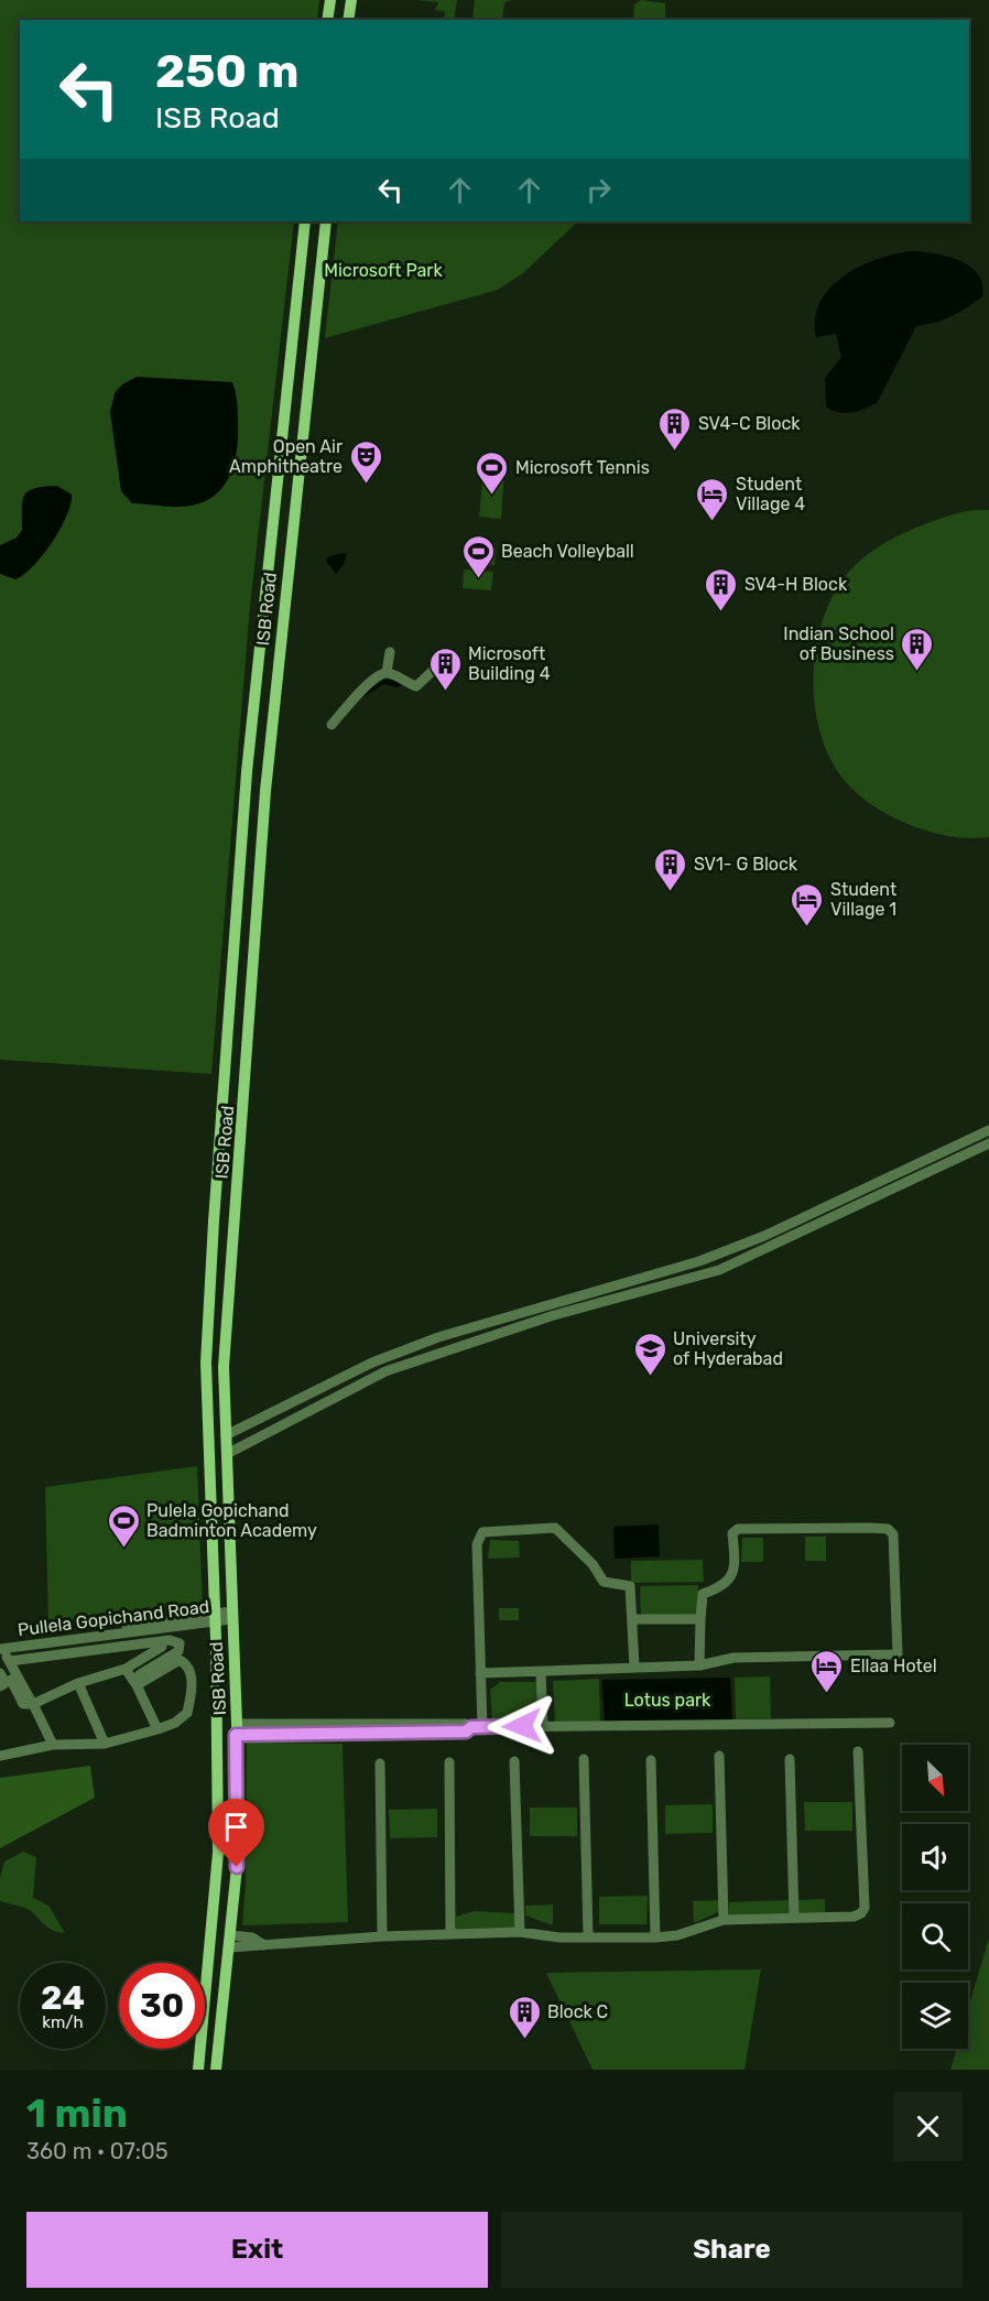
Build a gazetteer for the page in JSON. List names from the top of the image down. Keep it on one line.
{"streets":{"main road":["ISB Road"],"street":["Pullela Gopichand Road"]},"crossings":[["ISB Road","Pullela Gopichand Road"]],"parks":["Microsoft Park","Lotus park"],"places":{"building":["SV4-C Block","SV4-H Block","Indian School of Business","Microsoft Building 4","SV1- G Block","Block C"],"theatre":["Open Air Amphitheatre"],"sports":["Microsoft Tennis","Beach Volleyball","Pulela Gopichand Badminton Academy"],"hotel":["Student Village 4","Student Village 1","Ellaa Hotel"],"school or university":["University of Hyderabad"]},"north":"bottom right","page":{"turn":["250 m","ISB Road"],"speed":"24 km/h","limit":"30","heading":["1 min","360 m · 07:05"],"buttons":["Exit","Share"]}}
